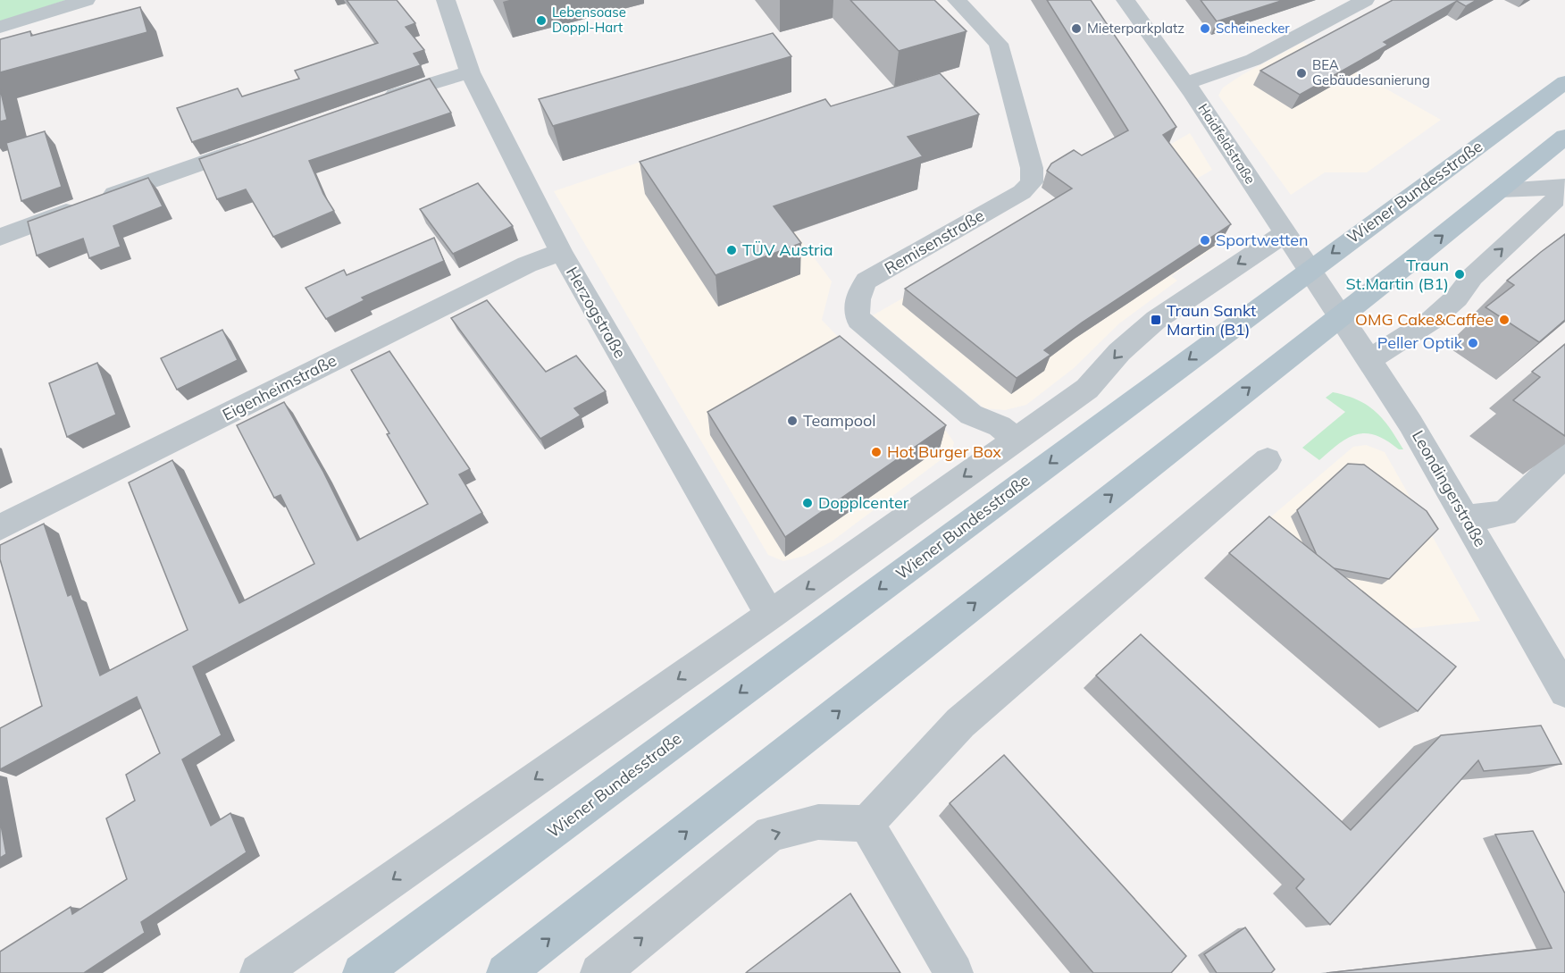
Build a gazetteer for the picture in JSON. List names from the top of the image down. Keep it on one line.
{"streets":{"main road":["Wiener Bundesstraße"],"street":["Haidfeldstraße","Remisenstraße","Herzogstraße","Eigenheimstraße","Leondingerstraße"]},"crossings":[["Haidfeldstraße","Wiener Bundesstraße"],["Haidfeldstraße","Leondingerstraße"],["Wiener Bundesstraße","Leondingerstraße"],["Herzogstraße","Eigenheimstraße"]],"places":{"other":["Lebensoase Doppl-Hart","Mieterparkplatz","Scheinecker","BEA Gebäudesanierung","Sportwetten","TÜV Austria","Traun St.Martin (B1)","OMG Cake&Caffee","Peller Optik","Teampool","Hot Burger Box","Dopplcenter"],"transit":["Traun Sankt Martin (B1)"]}}
